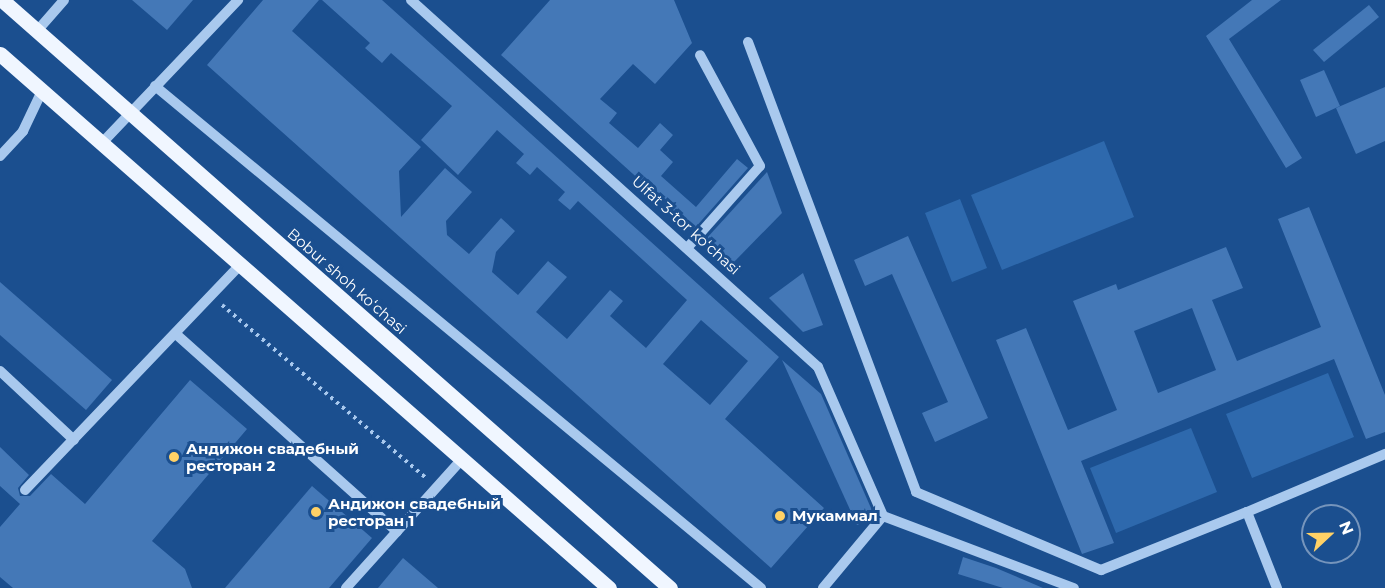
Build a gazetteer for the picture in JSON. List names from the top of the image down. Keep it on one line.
{"streets":{"main road":["Bobur shoh koʻchasi"],"street":["Ulfat 3-tor koʻchasi"]},"places":["Андижон свадебный ресторан 2","Андижон свадебный ресторан 1","Мукаммал"],"north":"right"}
